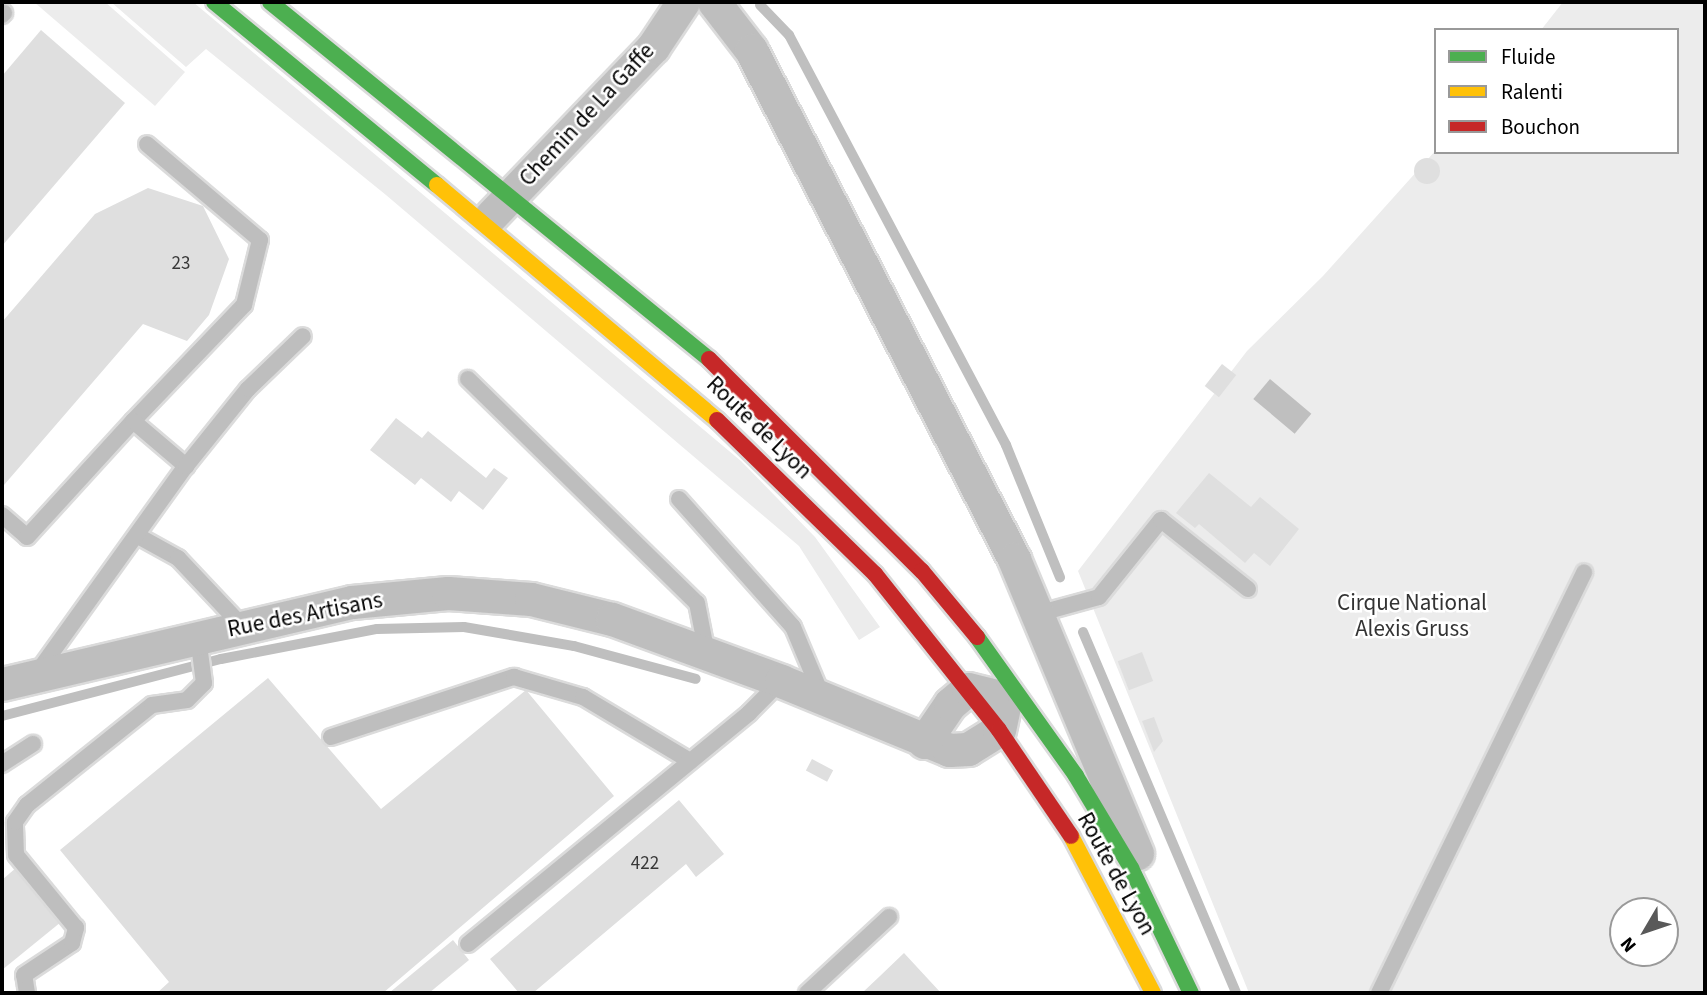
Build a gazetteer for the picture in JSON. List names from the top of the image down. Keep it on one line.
{"streets":{"main road":["Route de Lyon"],"street":["Chemin de La Gaffe","Rue des Artisans"]},"crossings":[["Chemin de La Gaffe","Route de Lyon"],["Route de Lyon","Rue des Artisans"]],"parks":["Cirque National Alexis Gruss"],"house_numbers":["23","422"],"legend":["Fluide","Ralenti","Bouchon"],"north":"bottom left"}
